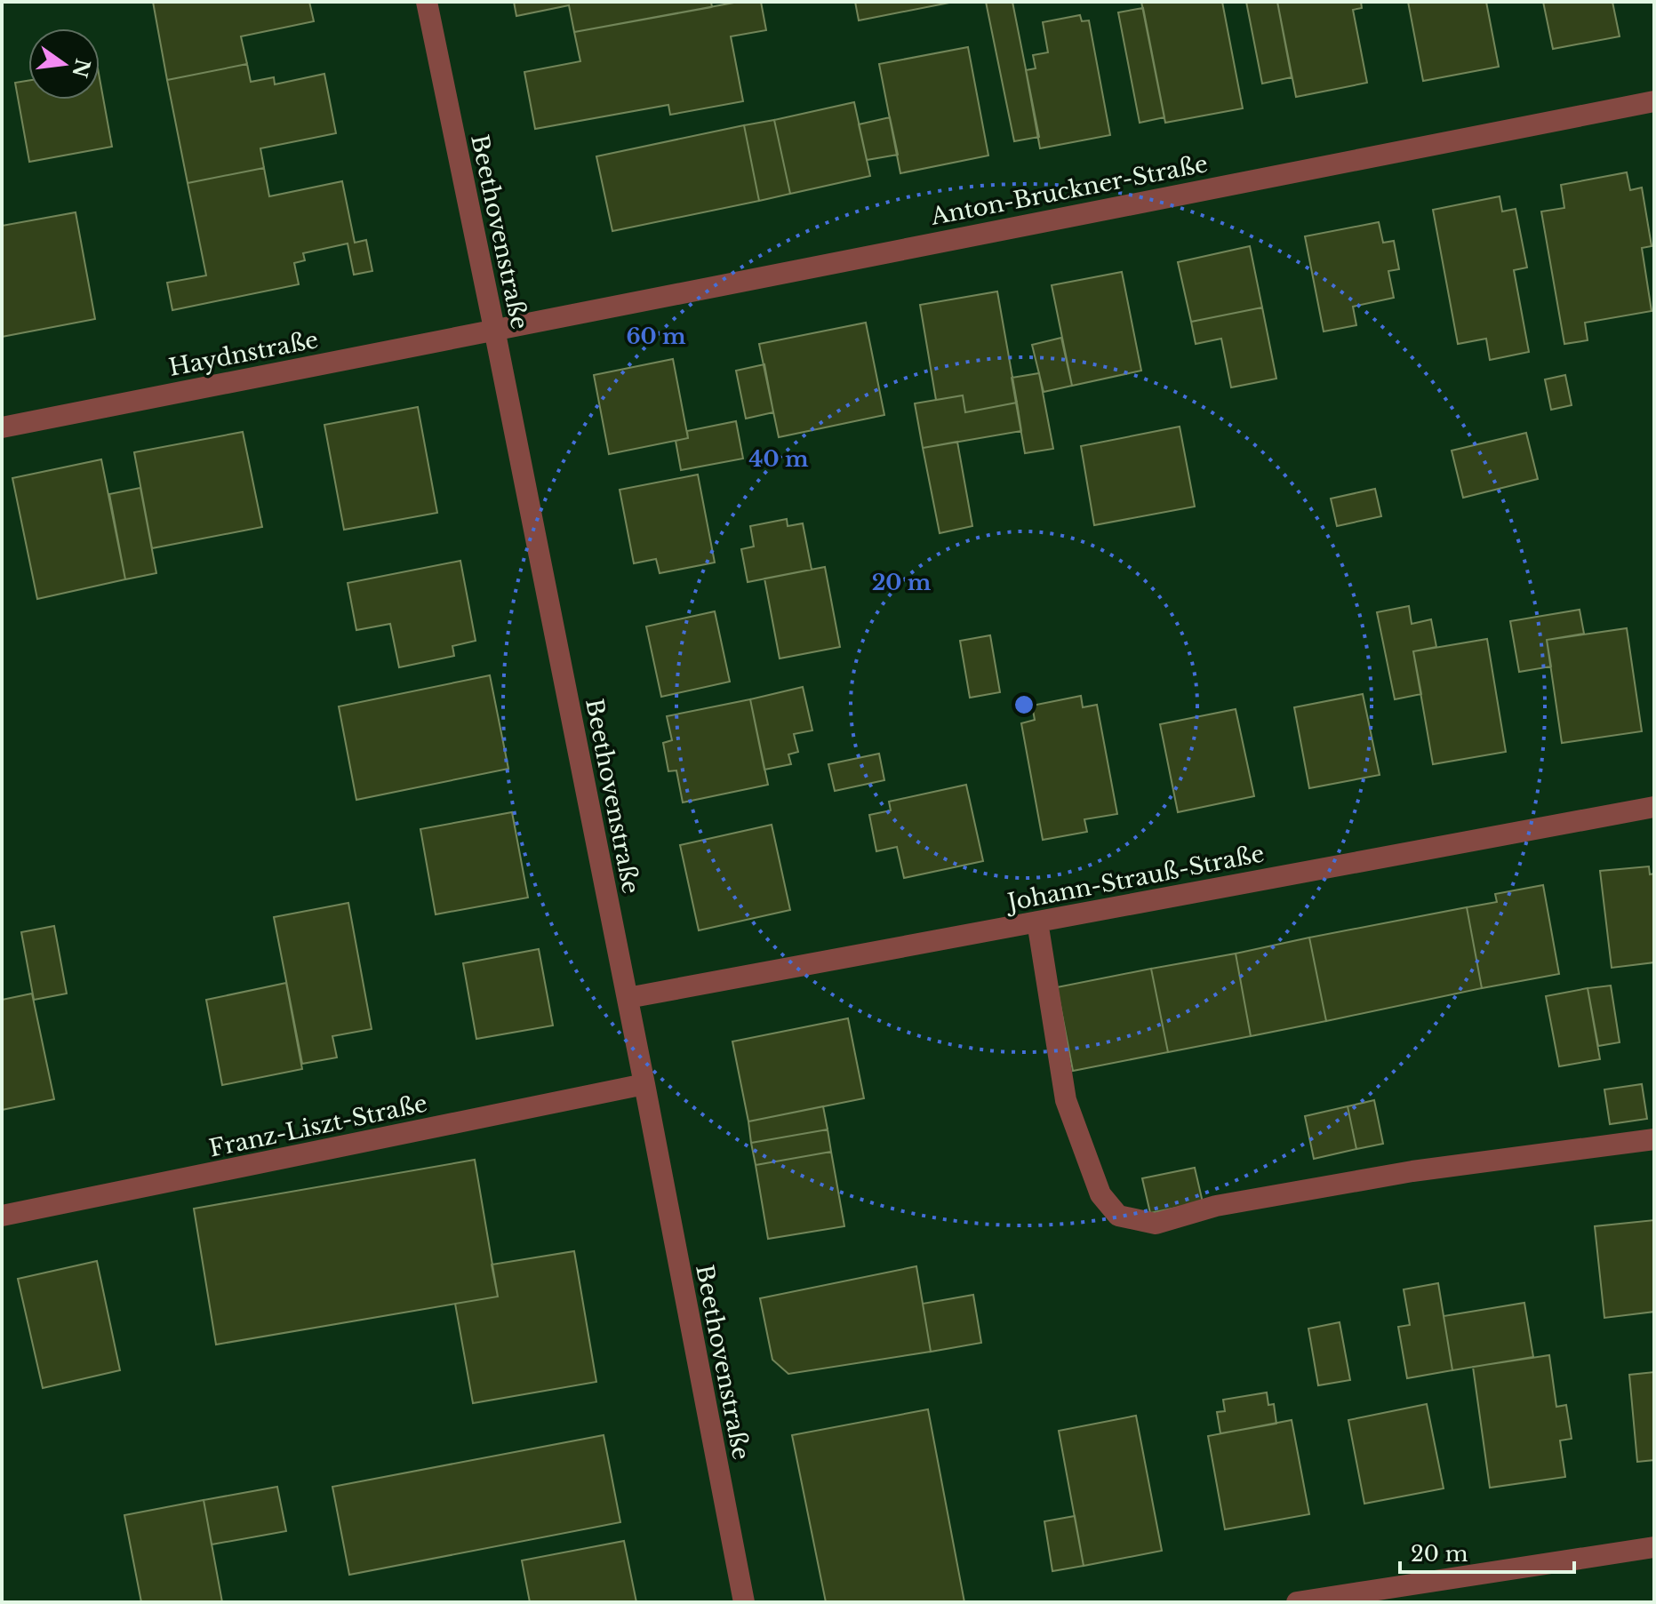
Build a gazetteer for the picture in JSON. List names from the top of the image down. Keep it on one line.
{"streets":{"street":["Anton-Bruckner-Straße","Beethovenstraße","Haydnstraße","Johann-Strauß-Straße","Franz-Liszt-Straße"]},"crossings":[["Anton-Bruckner-Straße","Beethovenstraße"],["Anton-Bruckner-Straße","Haydnstraße"],["Beethovenstraße","Haydnstraße"],["Beethovenstraße","Johann-Strauß-Straße"],["Beethovenstraße","Franz-Liszt-Straße"]],"scale_bar":"20 m","north":"right","rings":["60 m","40 m","20 m"]}
